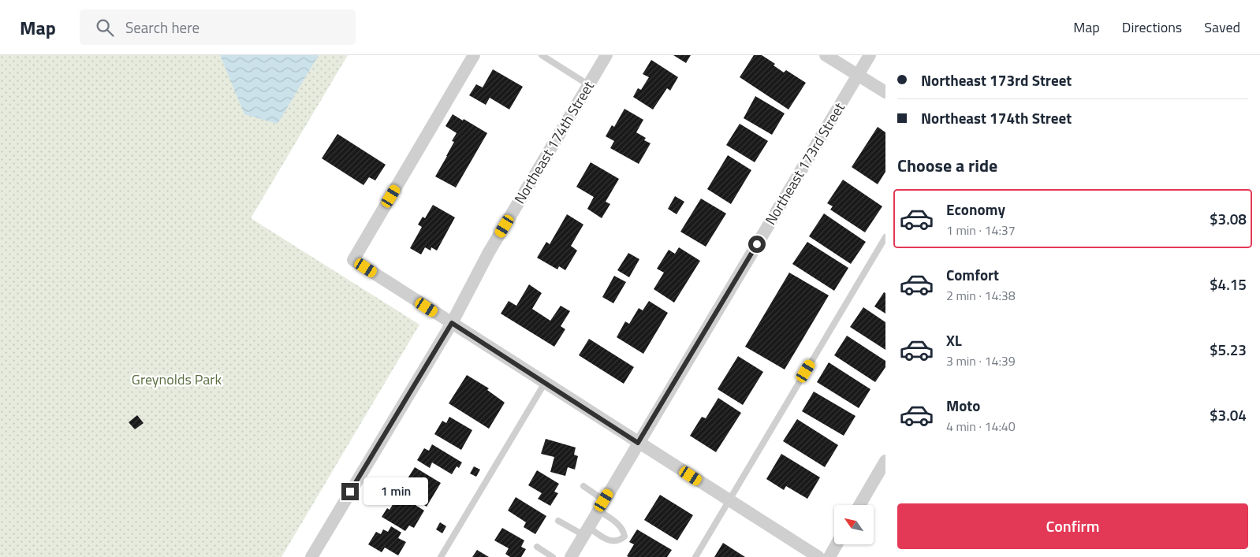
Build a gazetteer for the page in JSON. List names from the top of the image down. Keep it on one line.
{"streets":{"street":["Northeast 174th Street","Northeast 173rd Street"]},"parks":["Greynolds Park"],"north":"top left","page":{"header":"Map","search":"Search here","nav":["Map","Directions","Saved"],"banner":["Northeast 173rd Street","Northeast 174th Street"],"heading":"Choose a ride","list":[{"name":"Economy","note":"1 min · 14:37","value":"$3.08"},{"name":"Comfort","note":"2 min · 14:38","value":"$4.15"},{"name":"XL","note":"3 min · 14:39","value":"$5.23"},{"name":"Moto","note":"4 min · 14:40","value":"$3.04"}],"bubble":"1 min","buttons":"Confirm"}}
